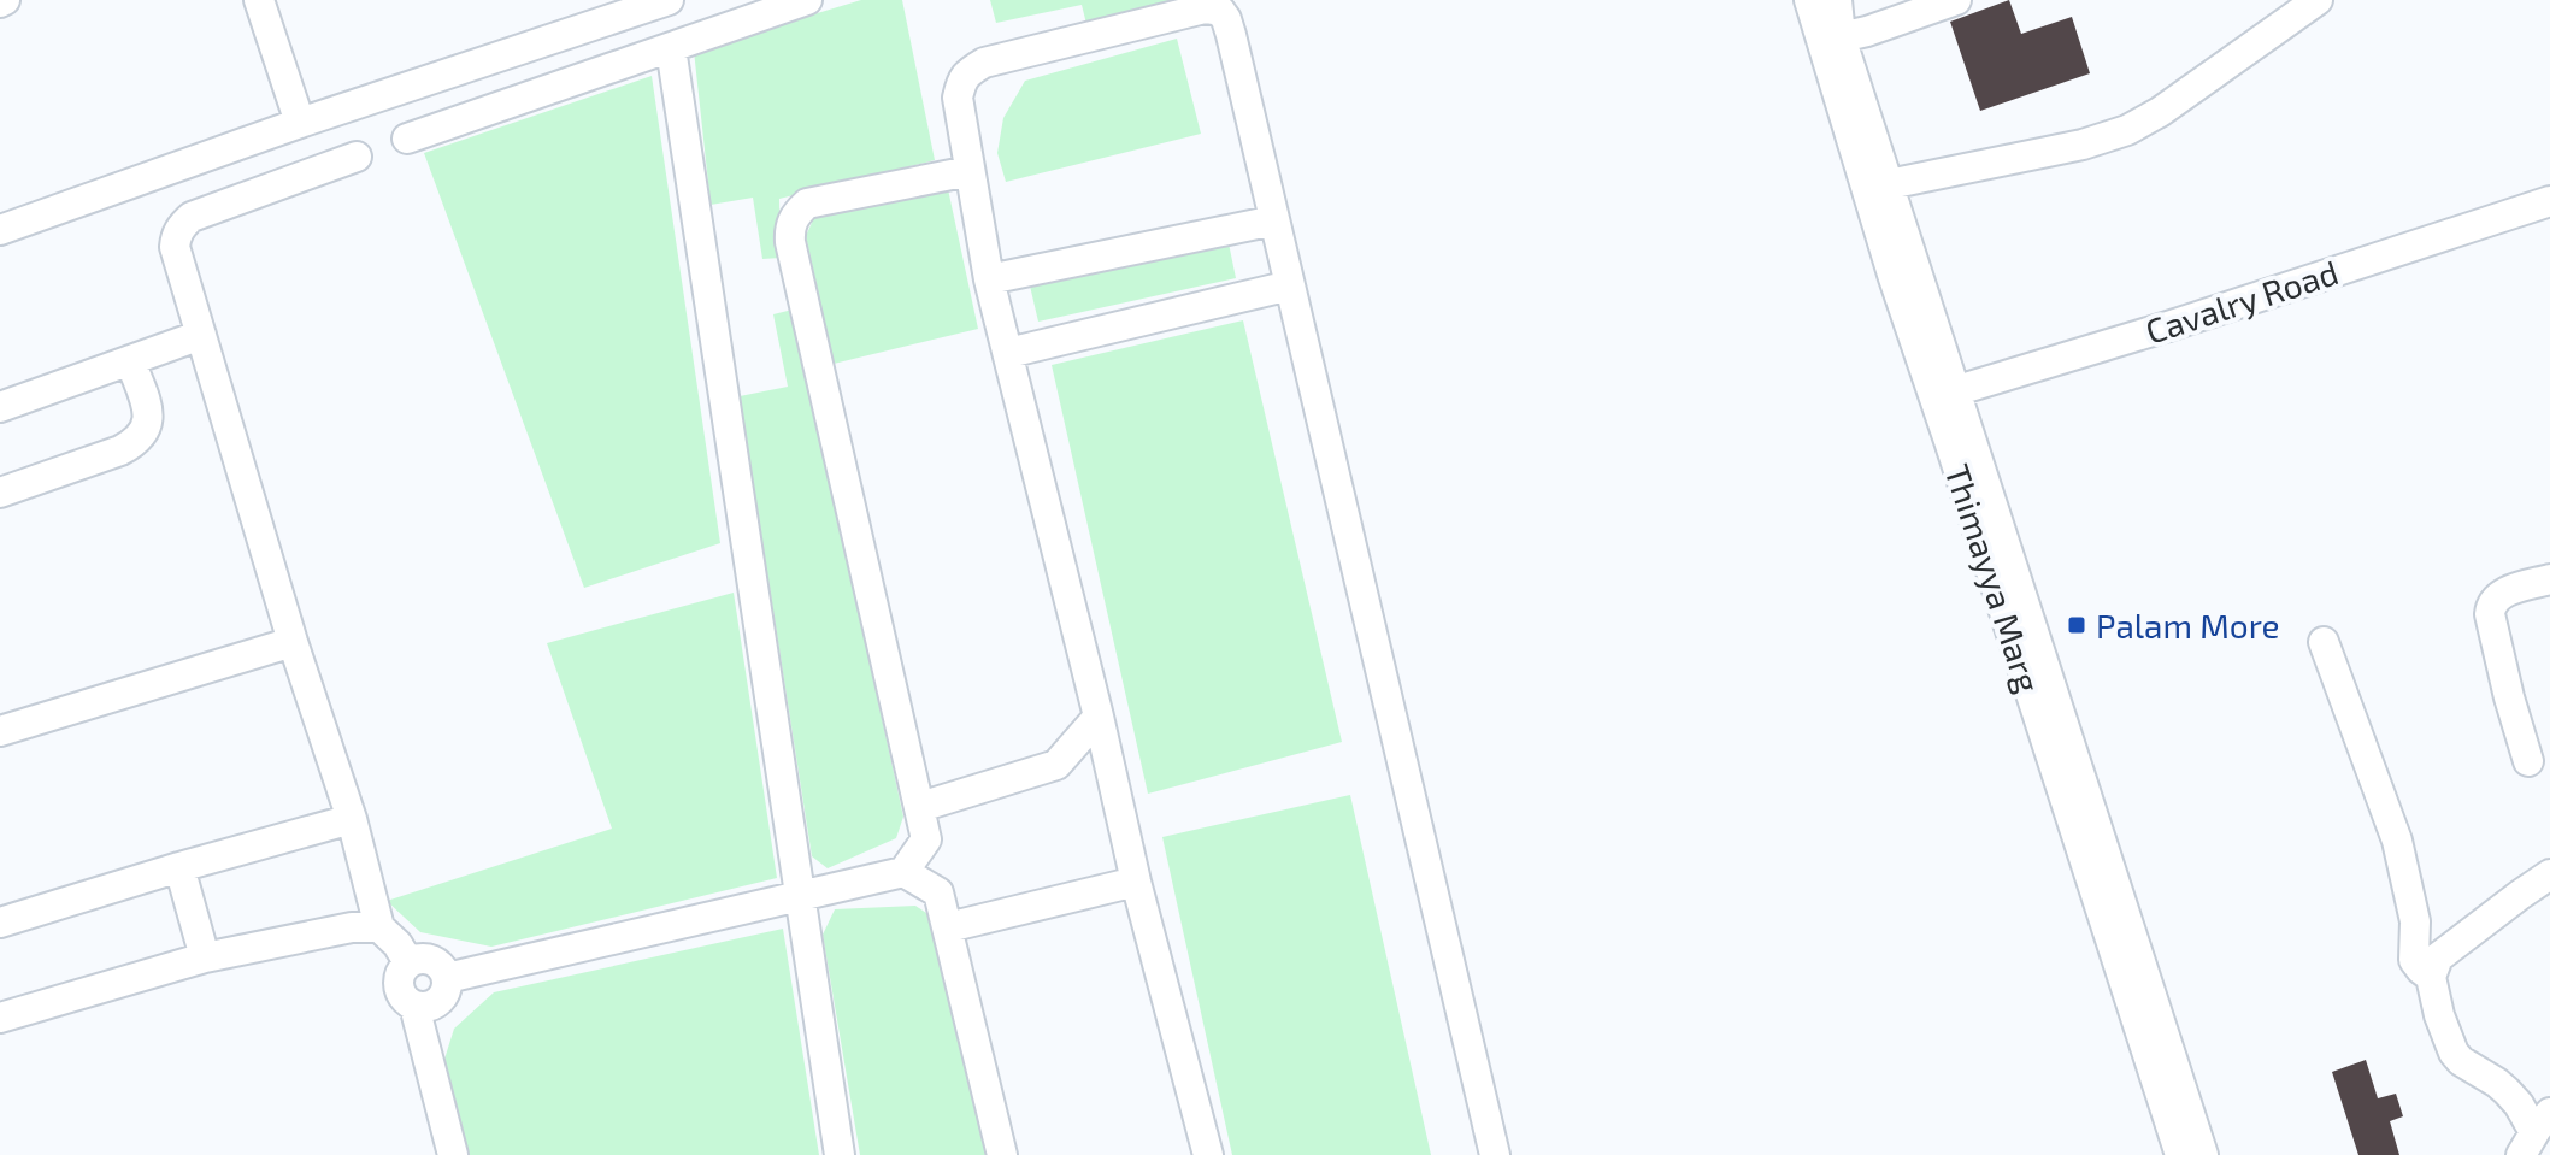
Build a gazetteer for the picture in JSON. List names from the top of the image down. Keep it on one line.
{"streets":{"street":["Cavalry Road","Thimayya Marg"]},"crossings":[["Cavalry Road","Thimayya Marg"]],"places":{"transit":["Palam More"]}}
